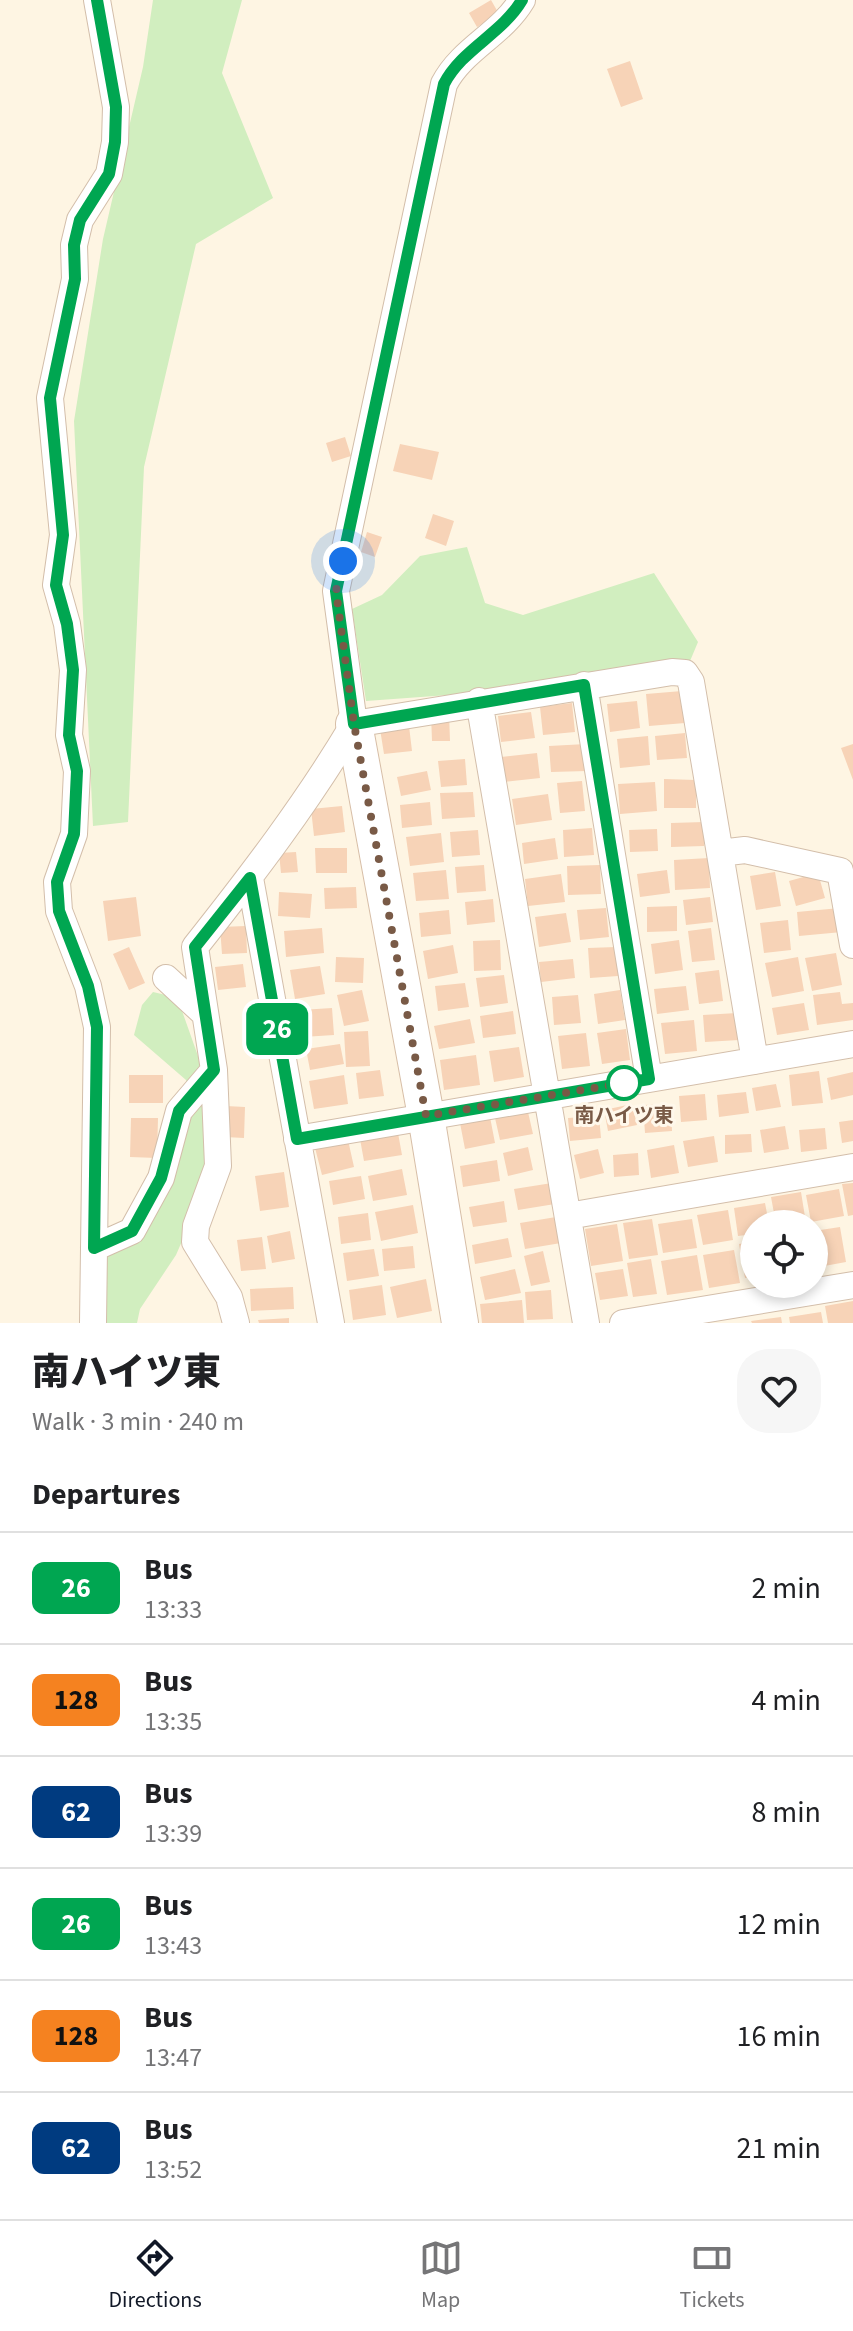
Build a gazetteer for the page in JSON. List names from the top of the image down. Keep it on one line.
{"places":["南ハイツ東"],"lines":["bus line 26"],"page":{"on_map":"26","heading":[["南ハイツ東","Walk · 3 min · 240 m"],"Departures"],"list":[{"mark":"26","name":"Bus","note":"13:33","value":"2 min"},{"mark":"128","name":"Bus","note":"13:35","value":"4 min"},{"mark":"62","name":"Bus","note":"13:39","value":"8 min"},{"mark":"26","name":"Bus","note":"13:43","value":"12 min"},{"mark":"128","name":"Bus","note":"13:47","value":"16 min"},{"mark":"62","name":"Bus","note":"13:52","value":"21 min"}],"tabs":["Directions","Map","Tickets"]}}
